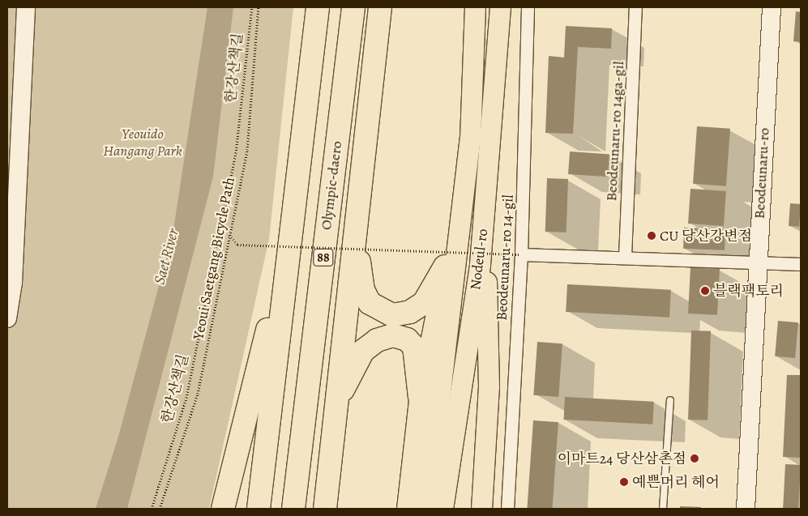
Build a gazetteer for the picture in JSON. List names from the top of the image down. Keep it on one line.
{"streets":{"highway":["Olympic-daero","88"],"main road":["Beodeunaru-ro","Nodeul-ro"],"street":["Beodeunaru-ro 14ga-gil","Beodeunaru-ro 14-gil"],"path":["한강산책길","Yeoui Saetgang Bicycle Path"]},"water":["Saet River"],"parks":["Yeouido Hangang Park"],"places":["CU 당산강변점","블랙팩토리","이마트24 당산삼촌점","예쁜머리 헤어"]}
